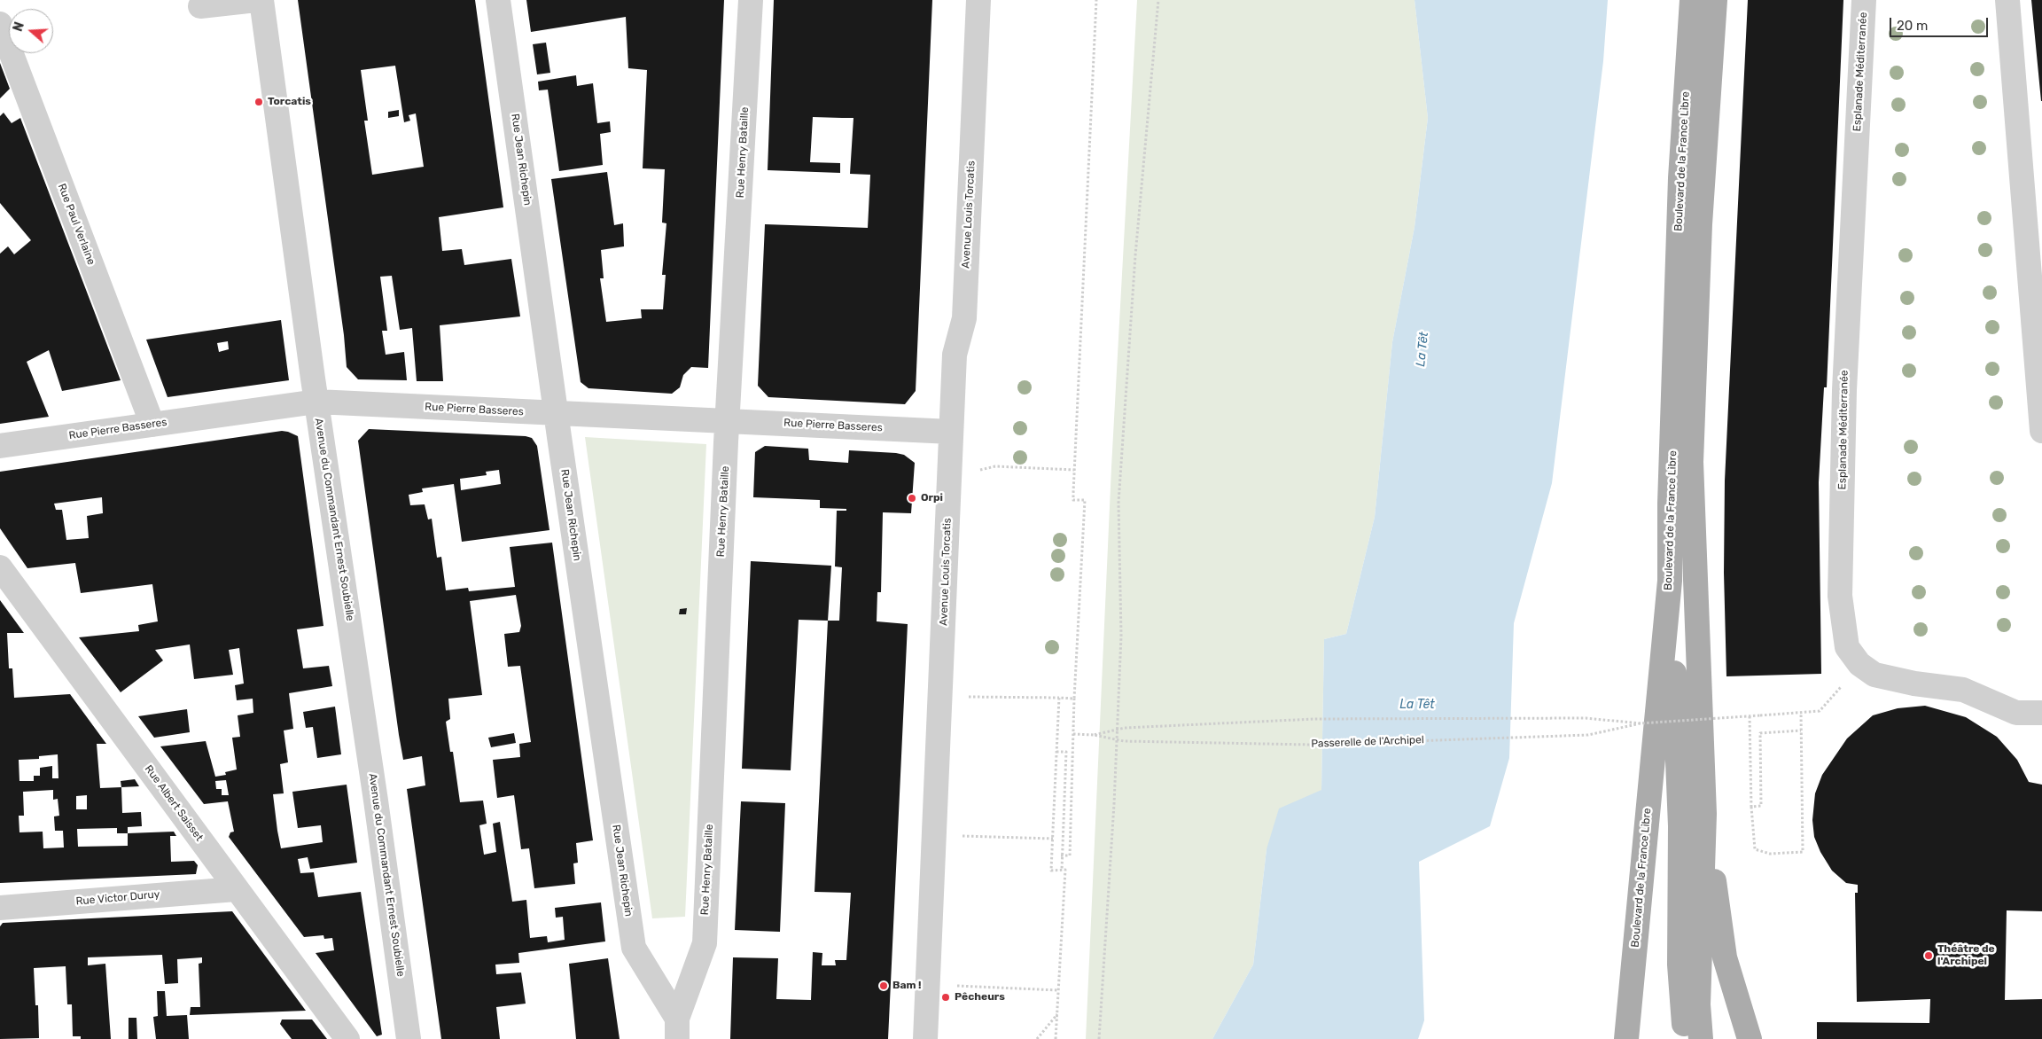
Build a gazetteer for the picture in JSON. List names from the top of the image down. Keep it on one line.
{"streets":{"main road":["Boulevard de la France Libre"],"street":["Esplanade Méditerranée","Rue Henry Bataille","Rue Jean Richepin","Avenue Louis Torcatis","Rue Paul Verlaine","Rue Pierre Basseres","Avenue du Commandant Ernest Soubielle","Rue Albert Saisset","Rue Victor Duruy"],"path":["Passerelle de l'Archipel"]},"crossings":[["Esplanade Méditerranée","Passerelle de l'Archipel"],["Rue Henry Bataille","Rue Jean Richepin"],["Rue Henry Bataille","Rue Pierre Basseres"],["Rue Jean Richepin","Rue Pierre Basseres"],["Avenue Louis Torcatis","Rue Pierre Basseres"],["Rue Paul Verlaine","Rue Pierre Basseres"],["Rue Pierre Basseres","Avenue du Commandant Ernest Soubielle"],["Rue Albert Saisset","Rue Victor Duruy"]],"water":["La Têt"],"places":["Torcatis","Orpi","Théâtre de l'Archipel","Bam !","Pêcheurs"],"scale_bar":"20 m","north":"left"}
